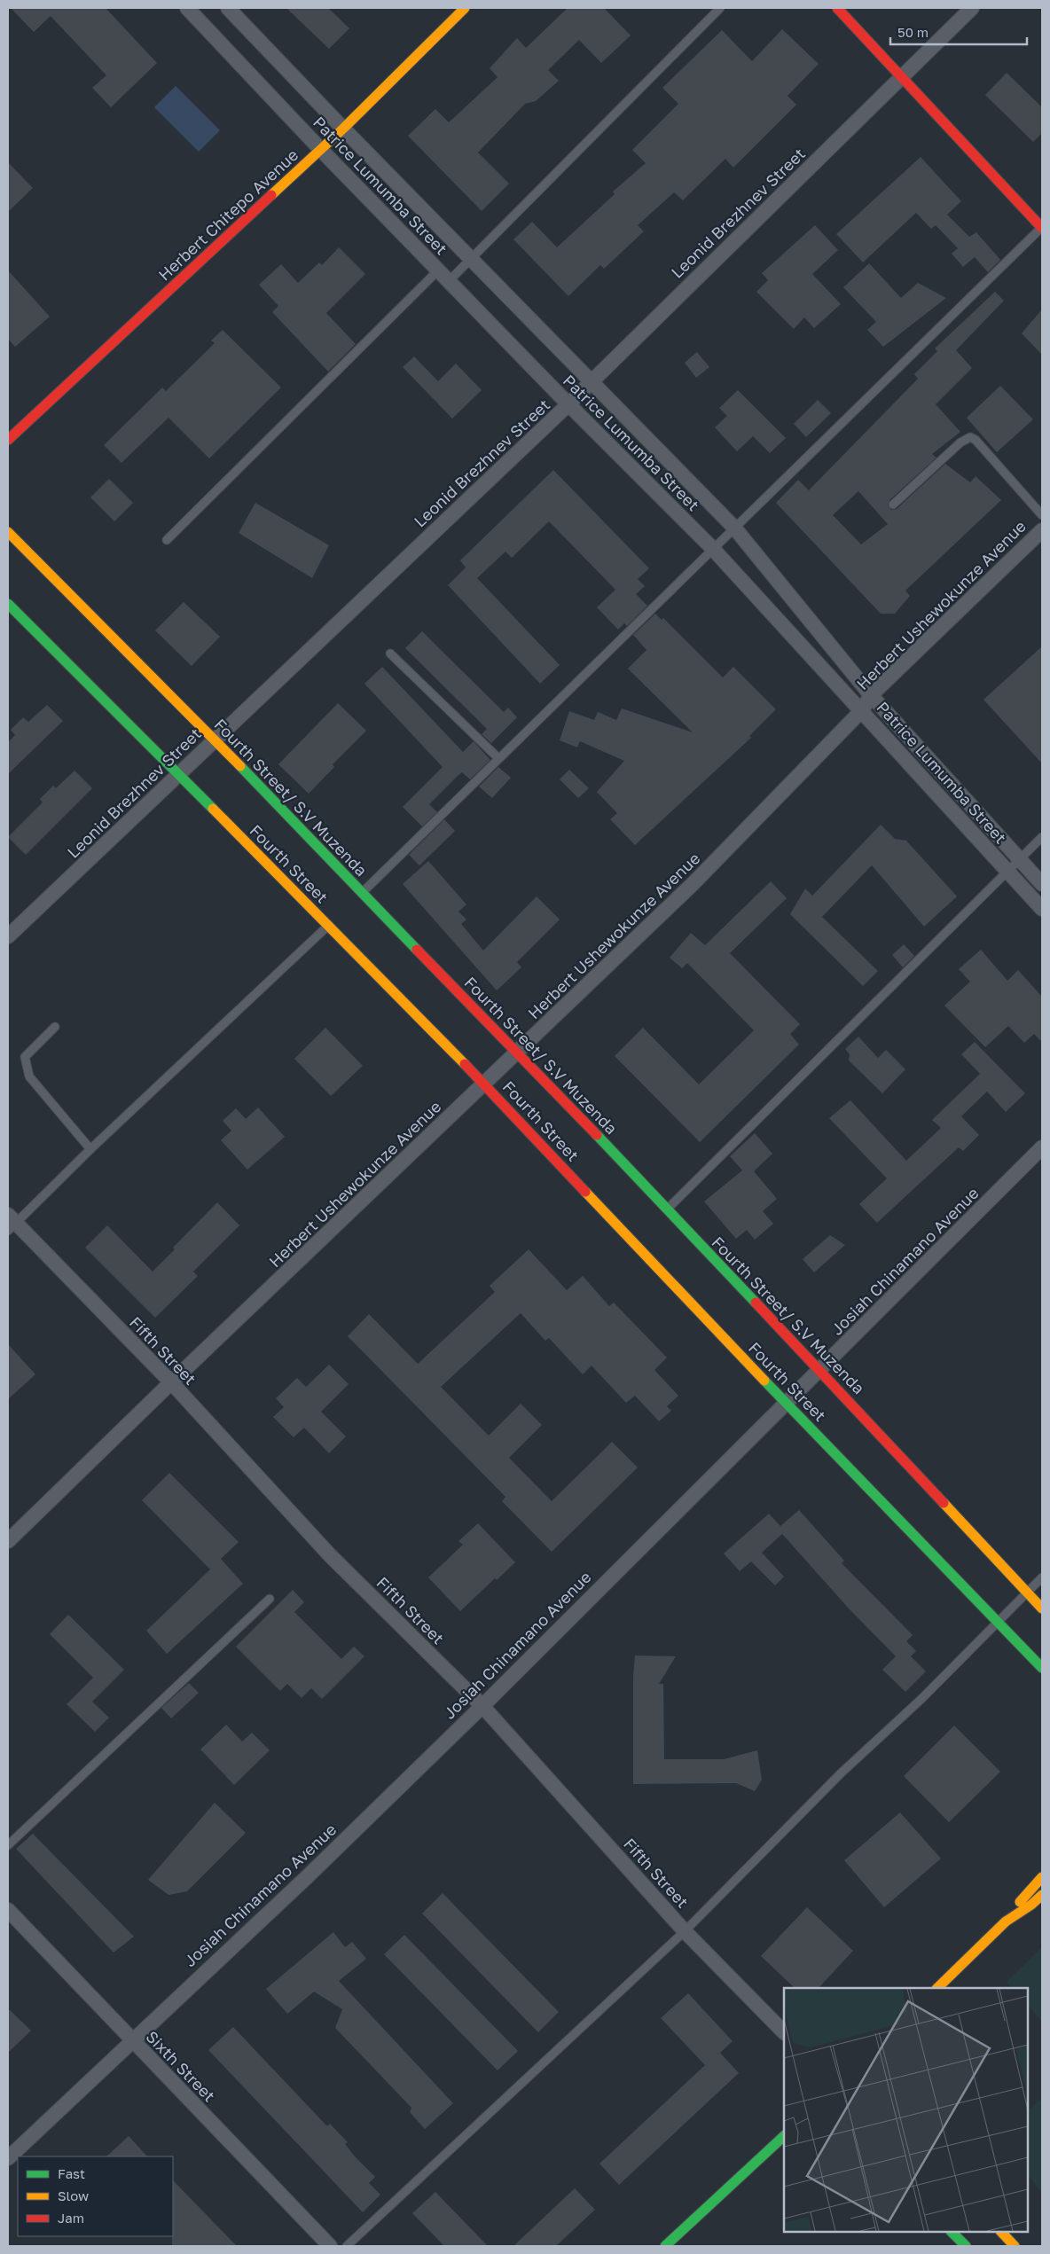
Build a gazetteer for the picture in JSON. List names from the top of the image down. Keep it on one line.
{"streets":{"main road":["Herbert Chitepo Avenue","Fourth Street/ S.V Muzenda","Fourth Street"],"street":["Patrice Lumumba Street","Leonid Brezhnev Street","Herbert Ushewokunze Avenue","Josiah Chinamano Avenue","Fifth Street","Sixth Street"]},"crossings":[["Patrice Lumumba Street","Leonid Brezhnev Street"],["Patrice Lumumba Street","Herbert Chitepo Avenue"],["Patrice Lumumba Street","Herbert Ushewokunze Avenue"],["Leonid Brezhnev Street","Fourth Street/ S.V Muzenda"],["Leonid Brezhnev Street","Fourth Street"],["Herbert Ushewokunze Avenue","Fourth Street/ S.V Muzenda"],["Herbert Ushewokunze Avenue","Fourth Street"],["Herbert Ushewokunze Avenue","Fifth Street"],["Fourth Street/ S.V Muzenda","Josiah Chinamano Avenue"],["Fourth Street","Josiah Chinamano Avenue"],["Josiah Chinamano Avenue","Fifth Street"],["Josiah Chinamano Avenue","Sixth Street"]],"legend":["Fast","Slow","Jam"],"scale_bar":"50 m"}
